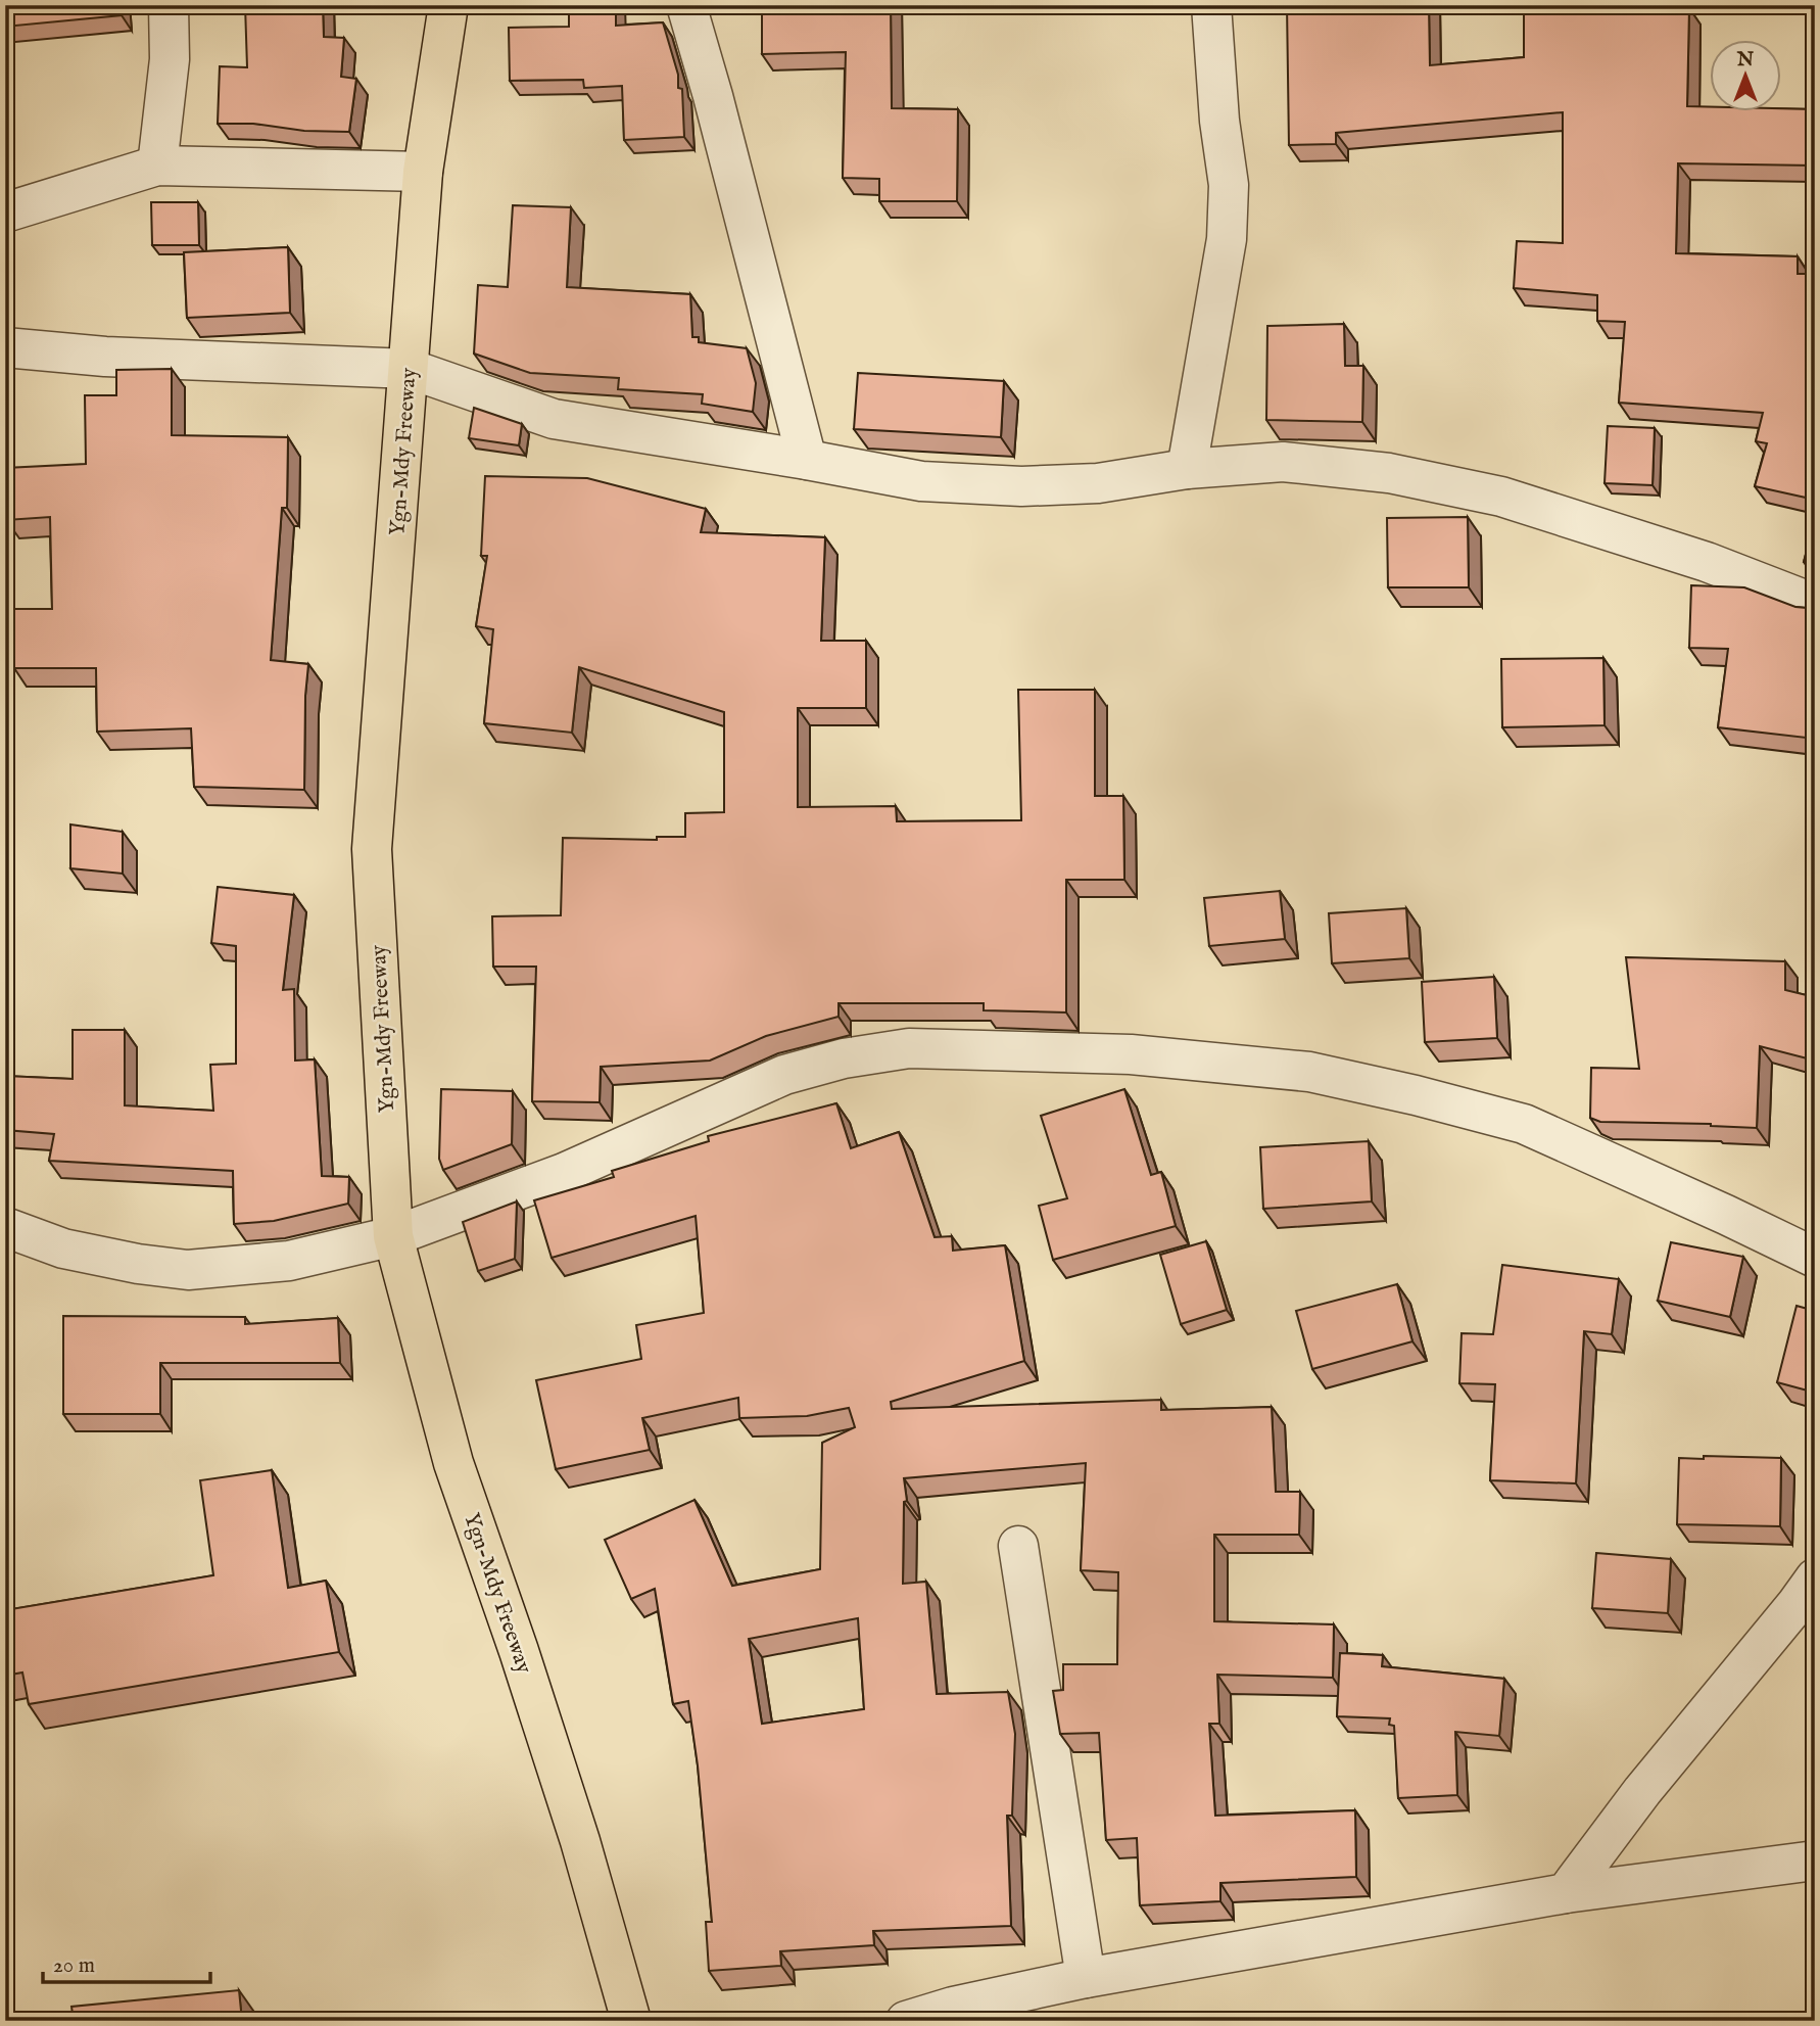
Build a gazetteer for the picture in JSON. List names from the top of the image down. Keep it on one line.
{"streets":{"main road":["Ygn-Mdy Freeway"]},"scale_bar":"20 m","north":"top"}
